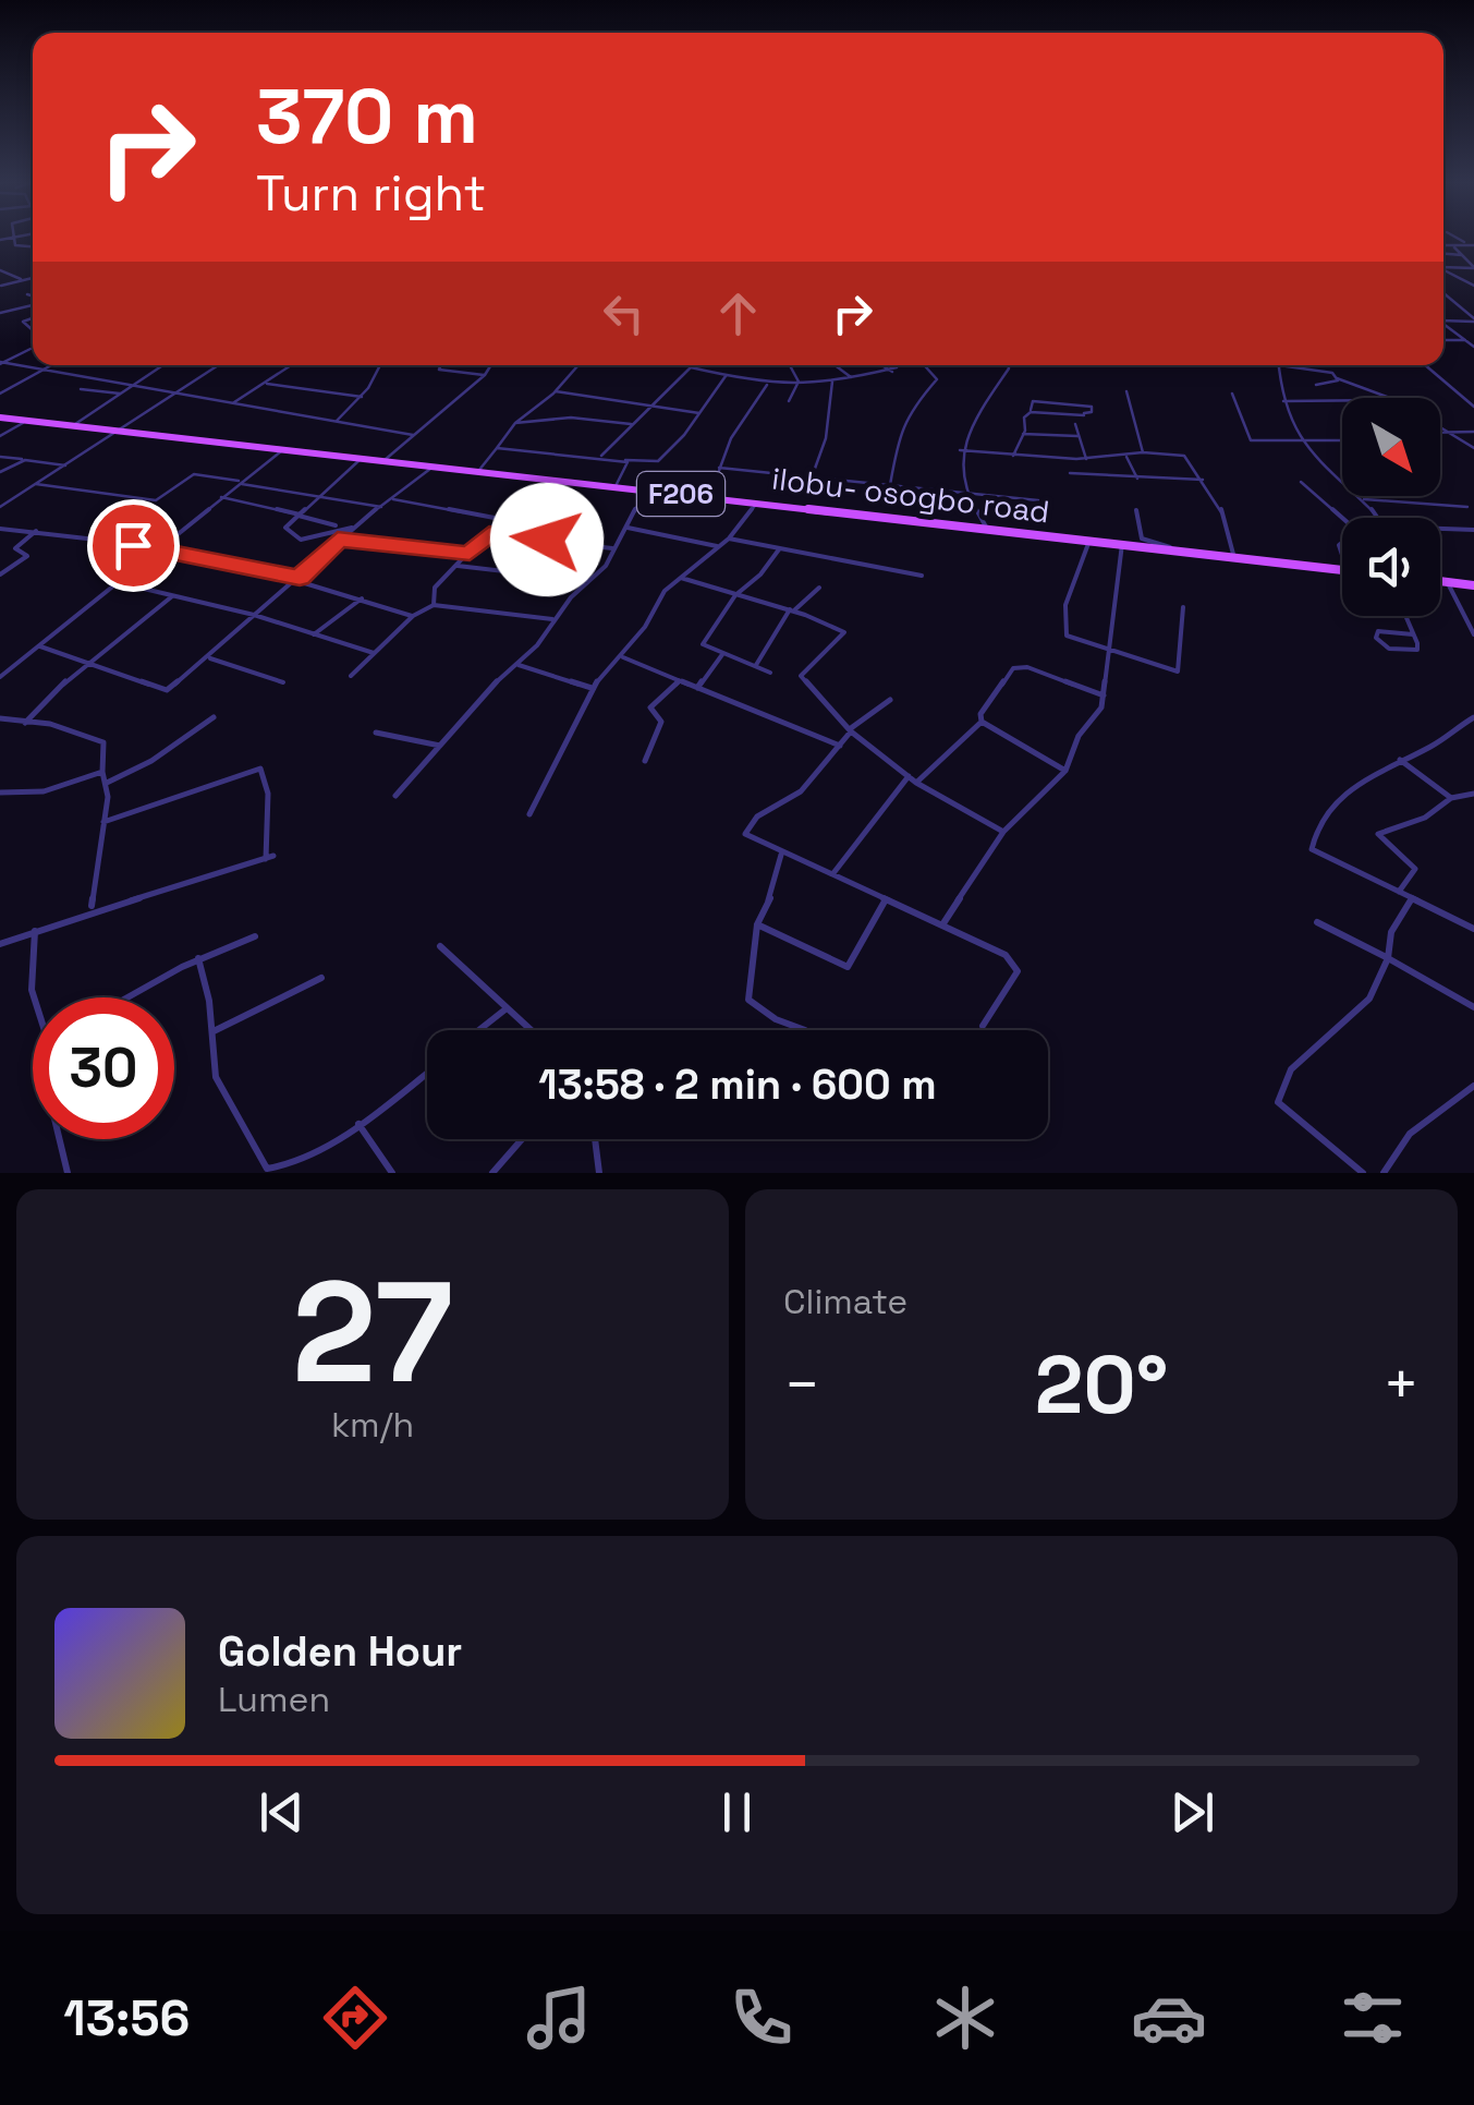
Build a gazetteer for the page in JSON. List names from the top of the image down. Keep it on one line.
{"streets":{"main road":["F206","ilobu- osogbo road"]},"north":"bottom right","page":{"turn":["370 m","Turn right"],"limit":"30","trip":"13:58 · 2 min · 600 m","tile":[["27","km/h"],"Climate"],"heat":["−","20°","+"],"song":["Golden Hour","Lumen"],"tabs":"13:56"}}
